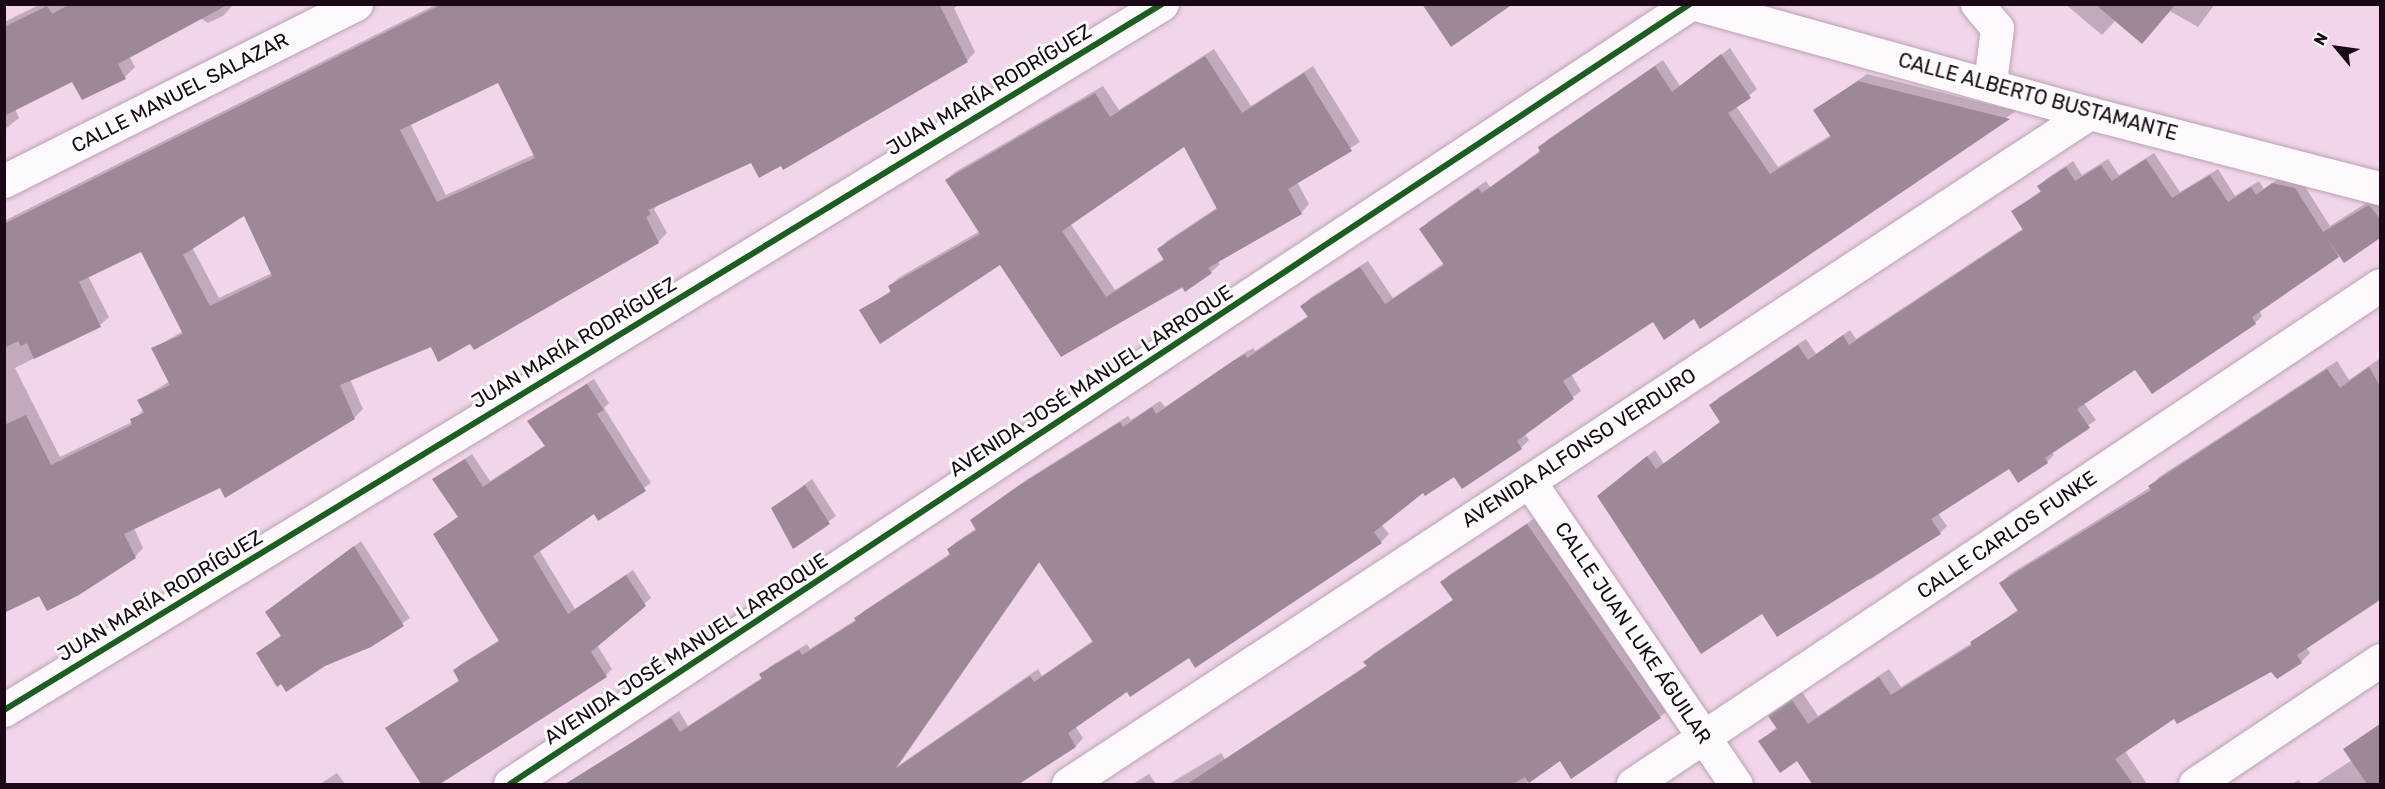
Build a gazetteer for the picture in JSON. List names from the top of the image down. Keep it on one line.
{"streets":{"street":["JUAN MARÍA RODRÍGUEZ","CALLE MANUEL SALAZAR","CALLE ALBERTO BUSTAMANTE","AVENIDA JOSÉ MANUEL LARROQUE","AVENIDA ALFONSO VERDURO","CALLE CARLOS FUNKE","CALLE JUAN LUKE ÁGUILAR"]},"crossings":[["CALLE ALBERTO BUSTAMANTE","AVENIDA ALFONSO VERDURO"],["AVENIDA ALFONSO VERDURO","CALLE JUAN LUKE ÁGUILAR"],["CALLE CARLOS FUNKE","CALLE JUAN LUKE ÁGUILAR"]],"north":"top left"}
